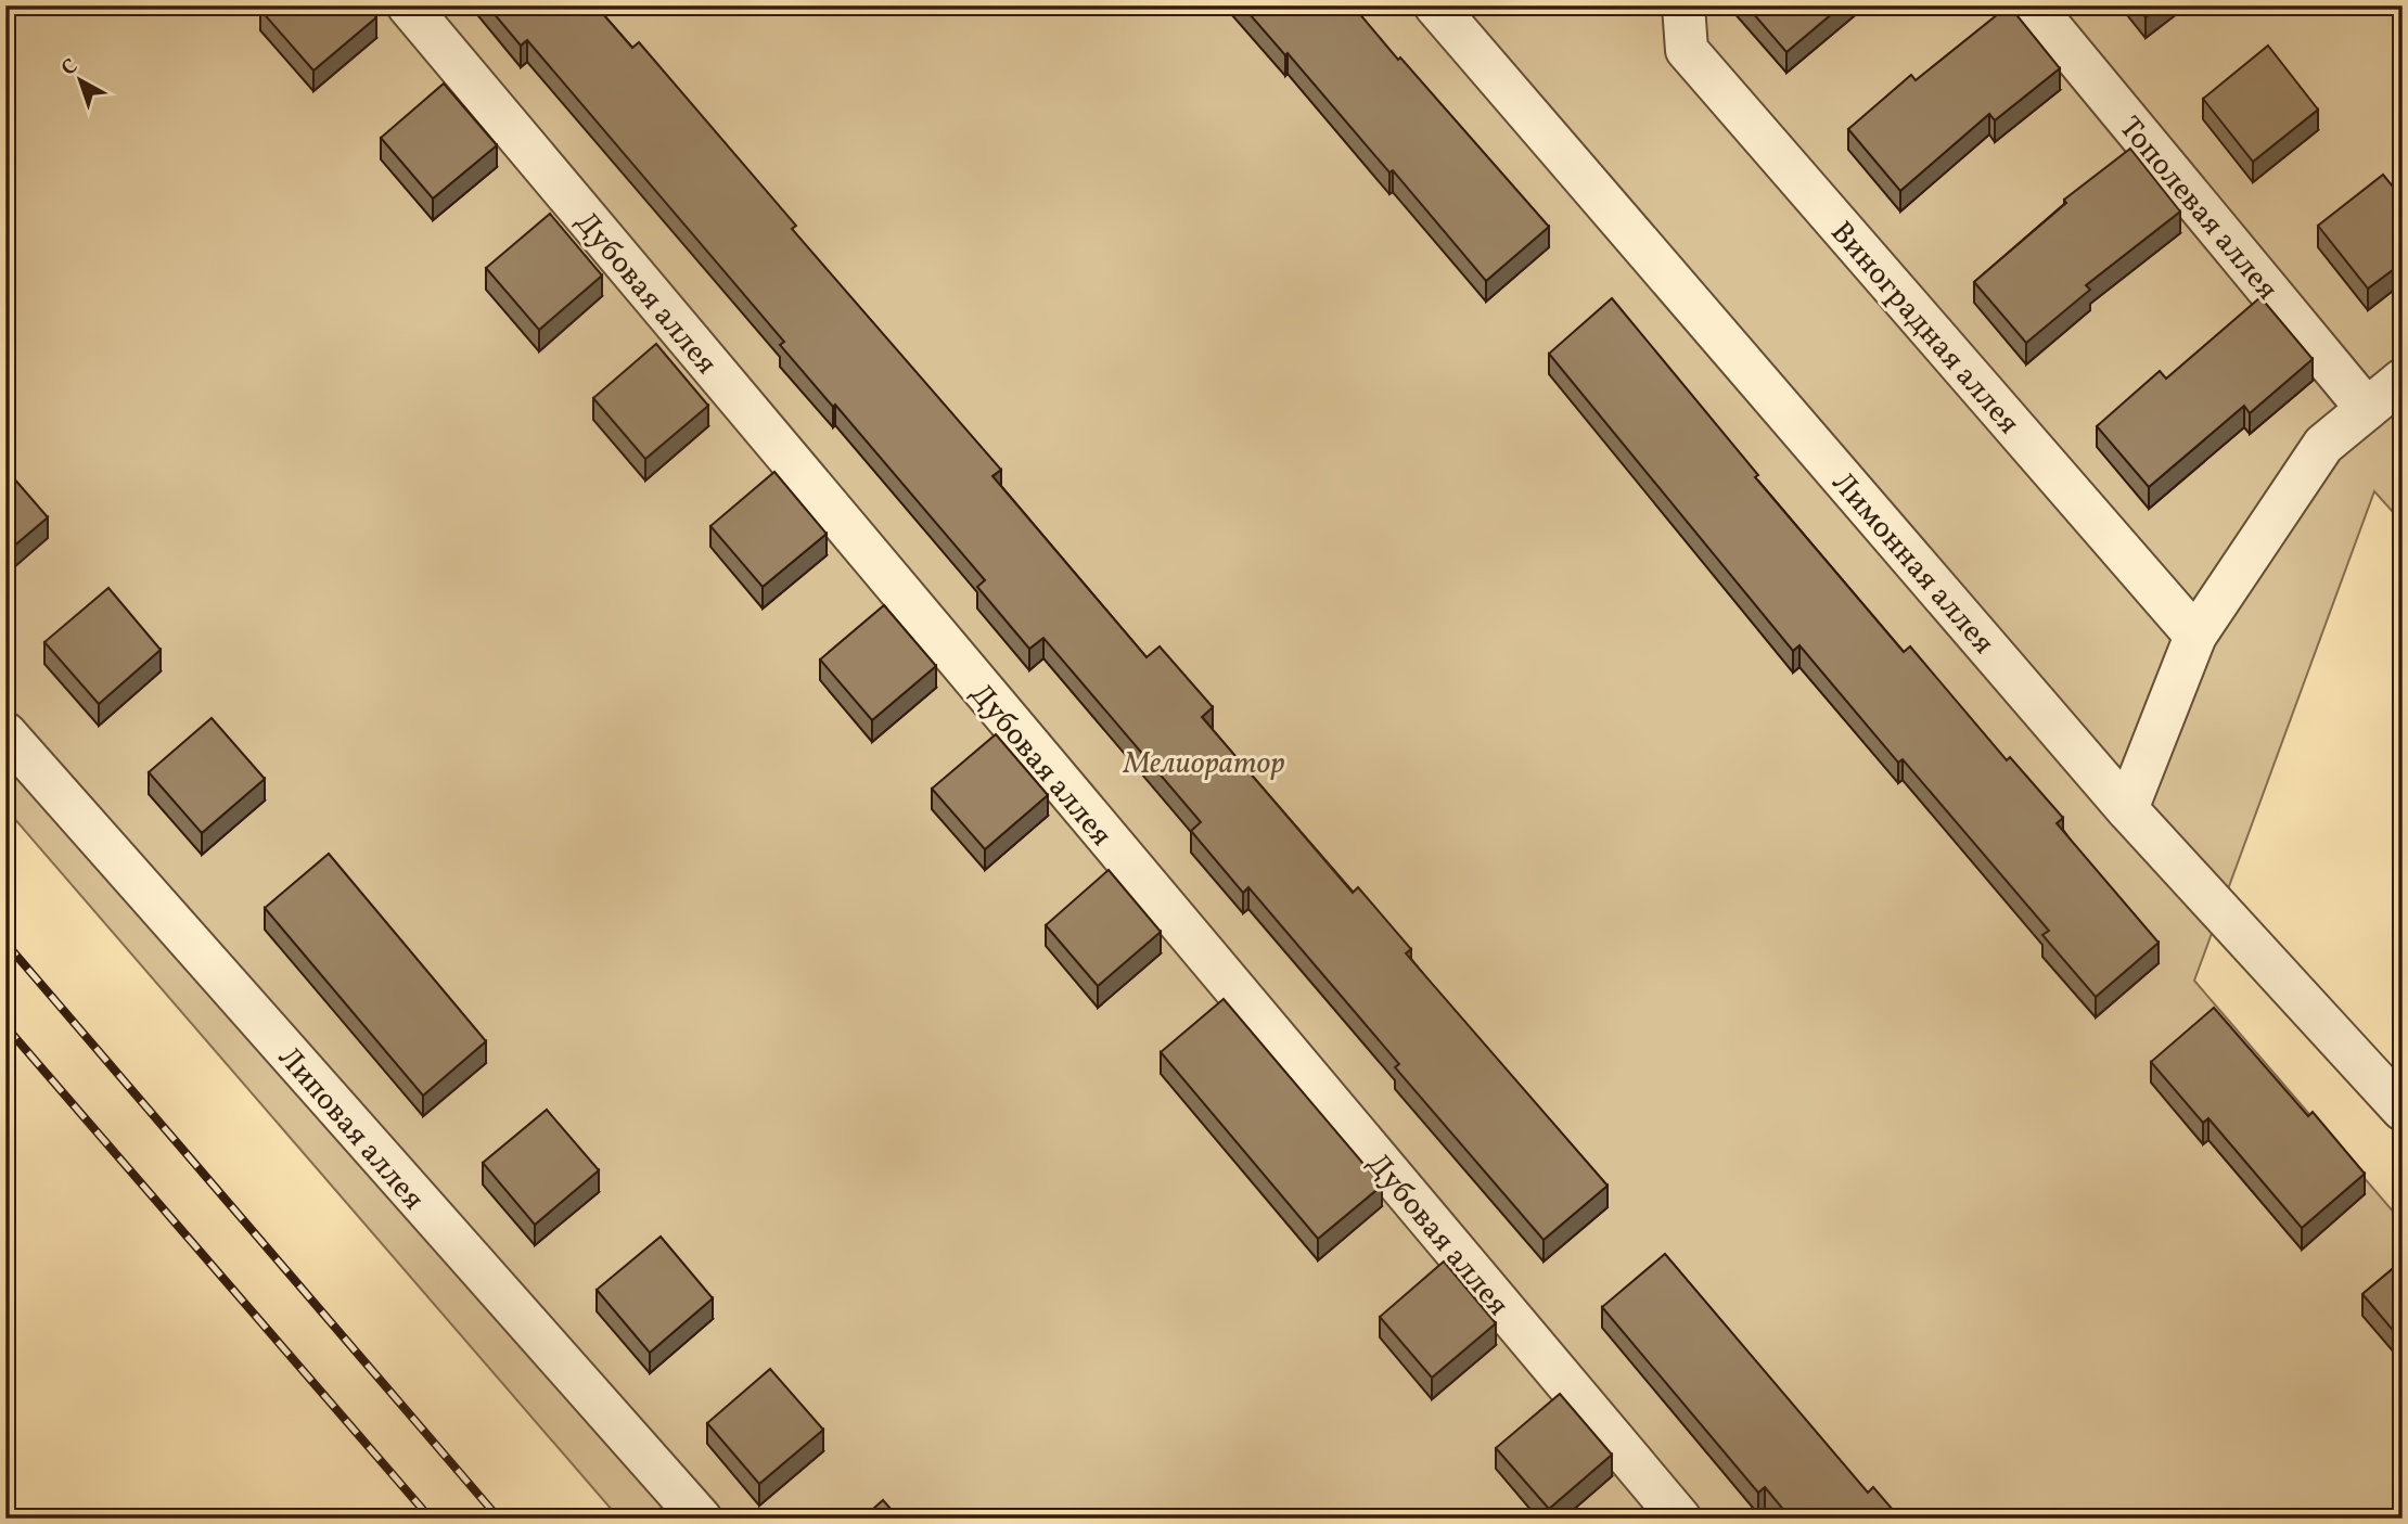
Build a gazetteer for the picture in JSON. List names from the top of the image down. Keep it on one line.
{"streets":{"street":["Тополевая аллея","Дубовая аллея","Виноградная аллея","Лимонная аллея","Липовая аллея"]},"parks":["Мелиоратор"],"north":"top left"}
